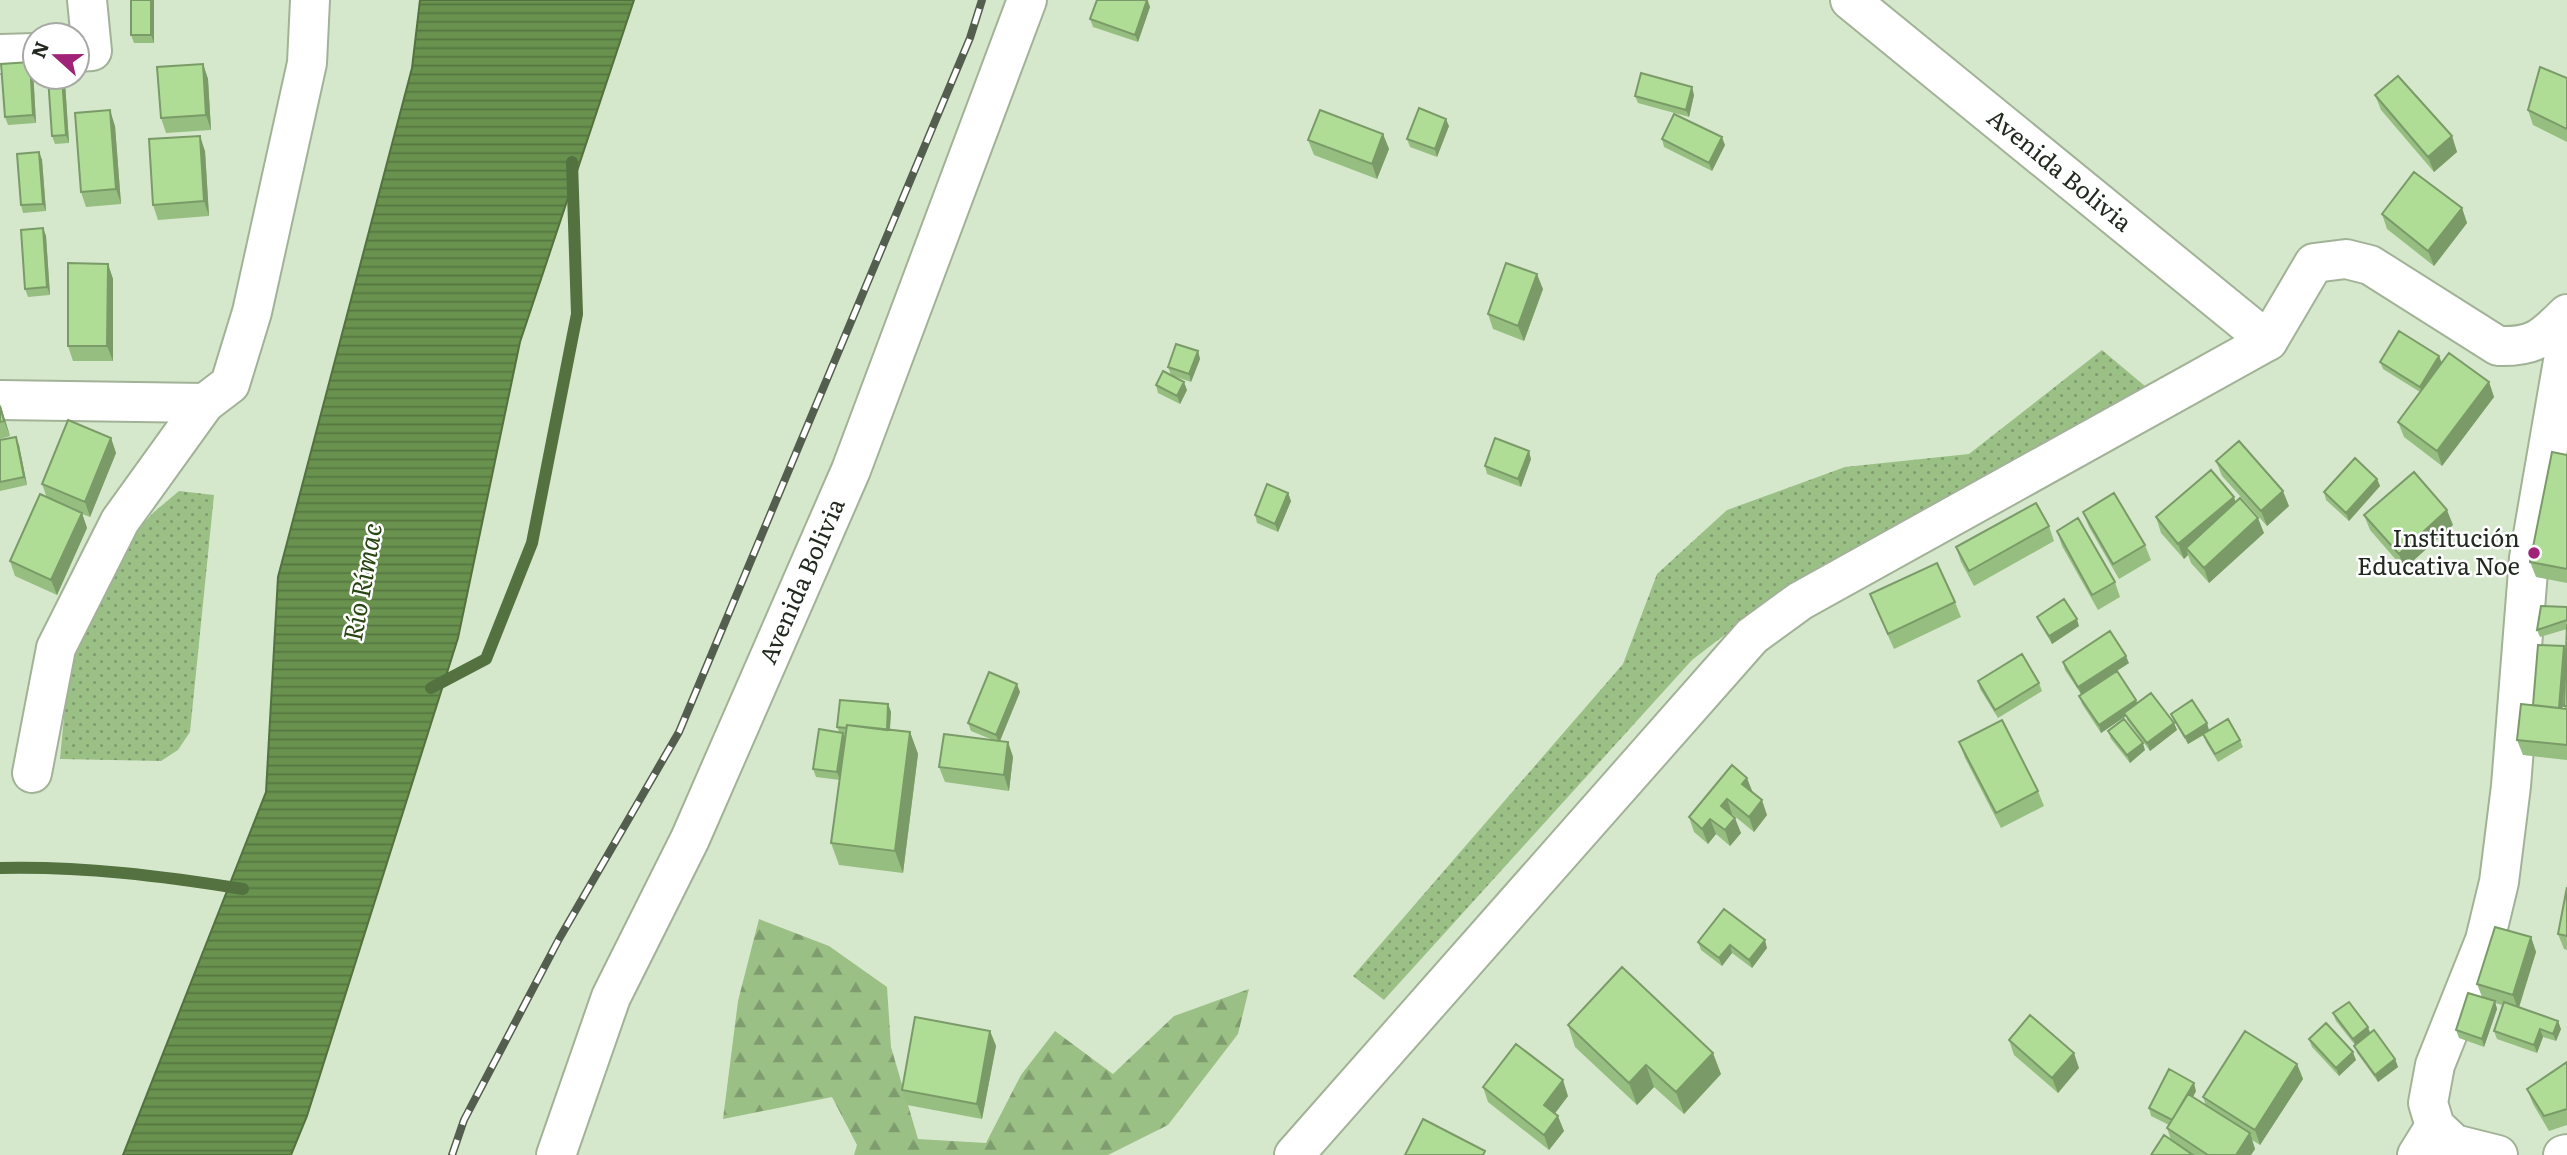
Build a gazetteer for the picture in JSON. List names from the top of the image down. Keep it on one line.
{"streets":{"street":["Avenida Bolivia"]},"water":["Río Rímac"],"places":["Institución Educativa Noe"],"north":"left"}
